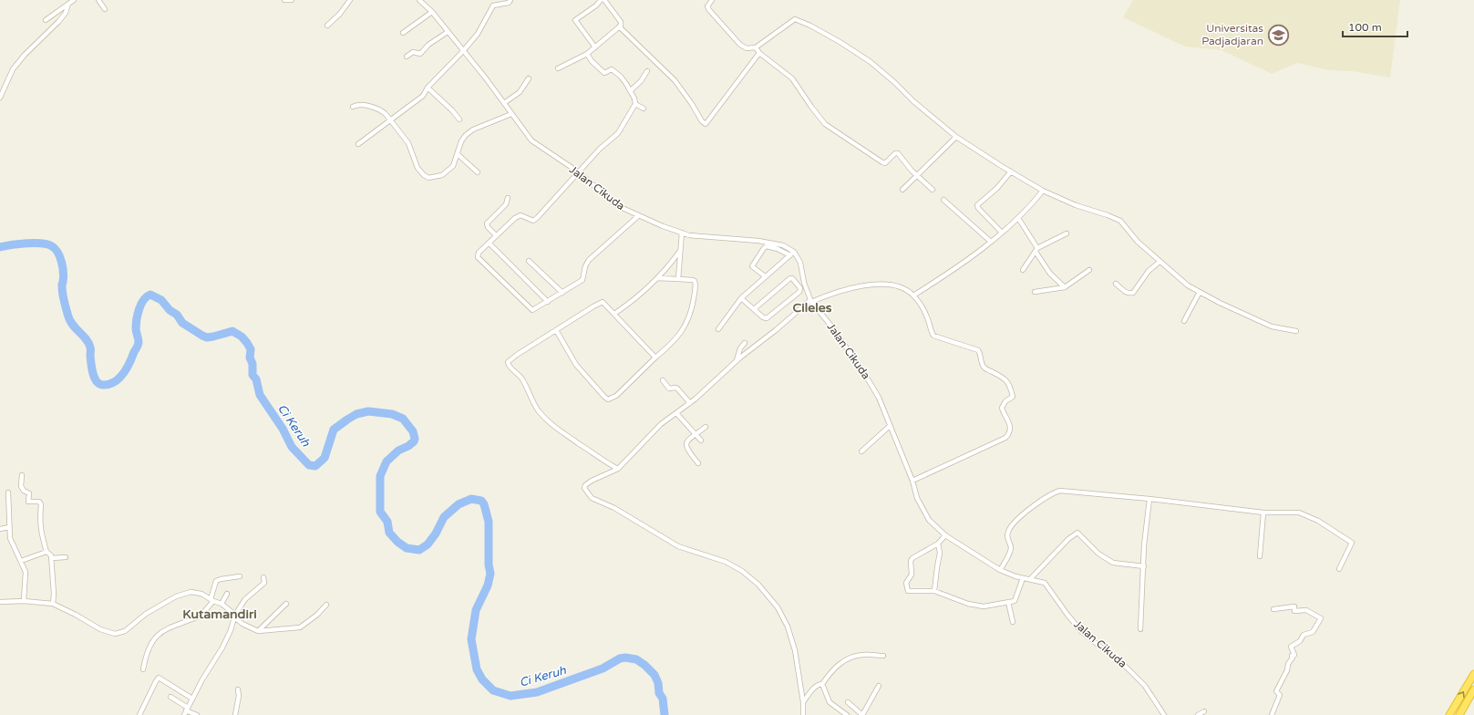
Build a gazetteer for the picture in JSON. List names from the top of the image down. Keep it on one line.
{"streets":{"street":["Jalan Cikuda"]},"districts":["Cileles","Kutamandiri"],"water":["Ci Keruh"],"places":{"school or university":["Universitas Padjadjaran"]},"scale_bar":"100 m"}
